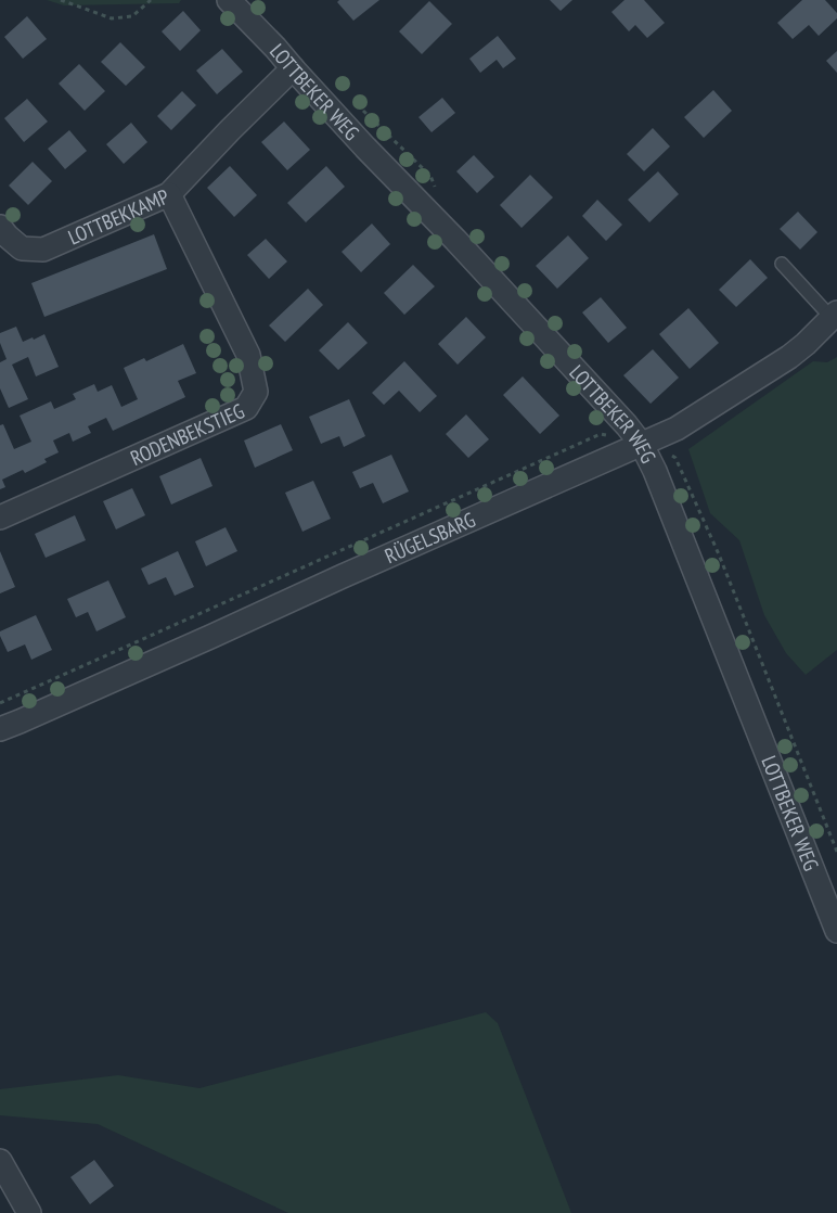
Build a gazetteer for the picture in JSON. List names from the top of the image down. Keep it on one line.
{"streets":{"street":["LOTTBEKER WEG","LOTTBEKKAMP","RODENBEKSTIEG","RÜGELSBARG"]},"crossings":[["LOTTBEKER WEG","LOTTBEKKAMP"],["LOTTBEKER WEG","RÜGELSBARG"],["LOTTBEKKAMP","RODENBEKSTIEG"]]}
